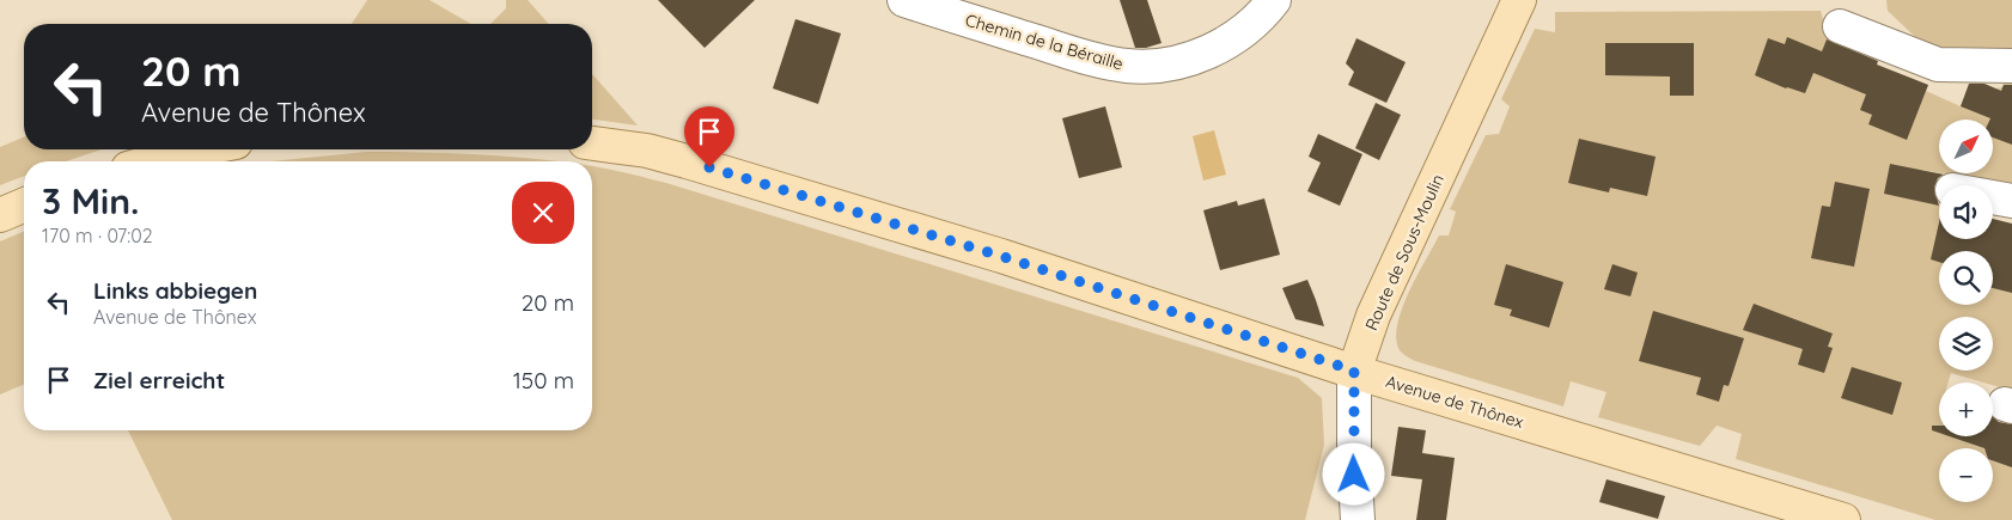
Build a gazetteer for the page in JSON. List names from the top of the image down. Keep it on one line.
{"streets":{"main road":["Route de Sous-Moulin","Avenue de Thônex"],"street":["Chemin de la Béraille"]},"crossings":[["Route de Sous-Moulin","Avenue de Thônex"]],"north":"top right","page":{"turn":["20 m","Avenue de Thônex"],"map_buttons":["+","−"],"heading":["3 Min.","170 m · 07:02"],"list":[{"name":"Links abbiegen","note":"Avenue de Thônex","value":"20 m"},{"name":"Ziel erreicht","value":"150 m"}]}}
